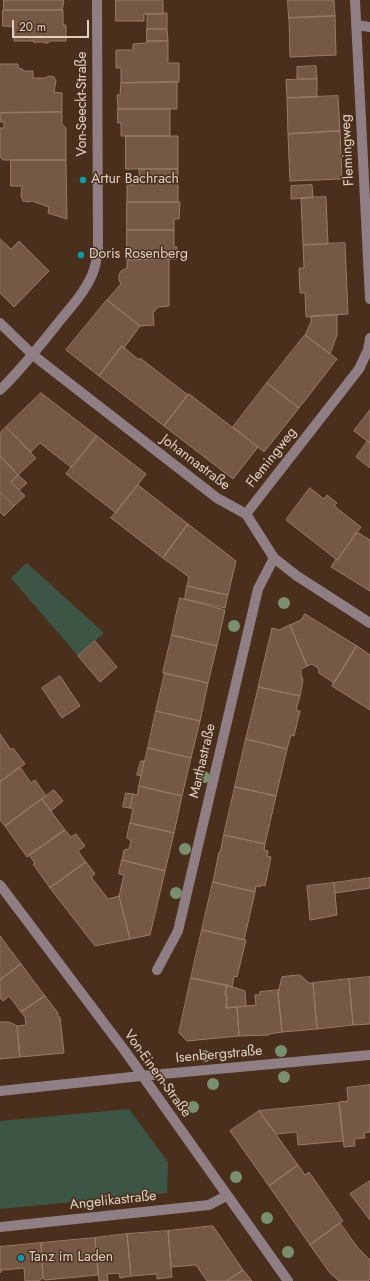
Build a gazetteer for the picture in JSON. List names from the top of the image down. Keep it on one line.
{"streets":{"street":["Von-Seeckt-Straße","Flemingweg","Johannastraße","Marthastraße","Isenbergstraße","Von-Einem-Straße","Angelikastraße"]},"crossings":[["Von-Seeckt-Straße","Johannastraße"],["Flemingweg","Johannastraße"],["Johannastraße","Marthastraße"],["Isenbergstraße","Von-Einem-Straße"],["Von-Einem-Straße","Angelikastraße"]],"places":["Artur Bachrach","Doris Rosenberg","Tanz im Laden"],"scale_bar":"20 m"}
